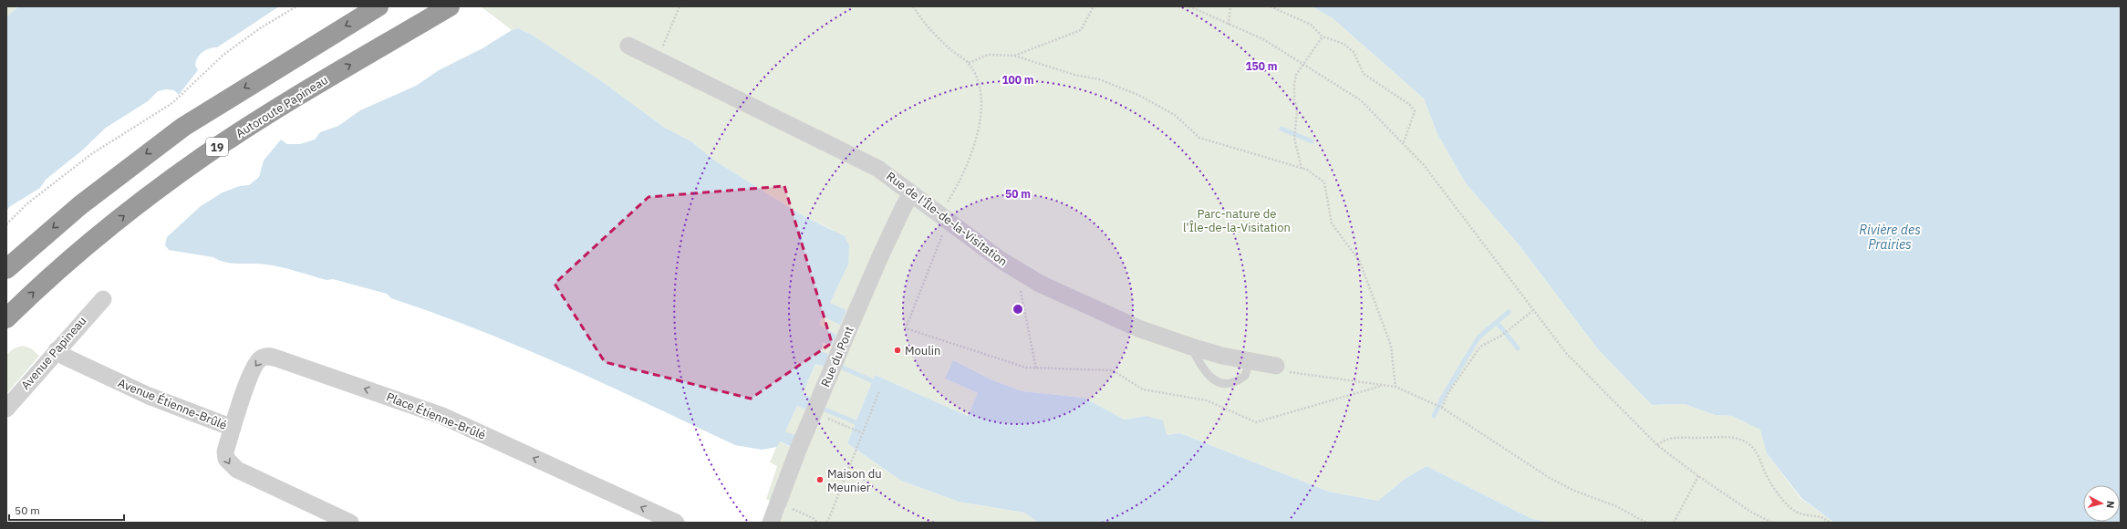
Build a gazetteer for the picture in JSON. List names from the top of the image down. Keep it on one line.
{"streets":{"highway":["Autoroute Papineau","19"],"street":["Rue de l'Île-de-la-Visitation","Avenue Papineau","Rue du Pont","Avenue Étienne-Brûlé","Place Étienne-Brûlé"]},"crossings":[["Rue de l'Île-de-la-Visitation","Rue du Pont"],["Avenue Papineau","Avenue Étienne-Brûlé"],["Avenue Étienne-Brûlé","Place Étienne-Brûlé"]],"one_way":["Avenue Étienne-Brûlé","Place Étienne-Brûlé"],"water":["Rivière des Prairies"],"parks":["Parc-nature de l'Île-de-la-Visitation"],"places":["Moulin","Maison du Meunier"],"scale_bar":"50 m","north":"right","rings":["150 m","100 m","50 m"]}
